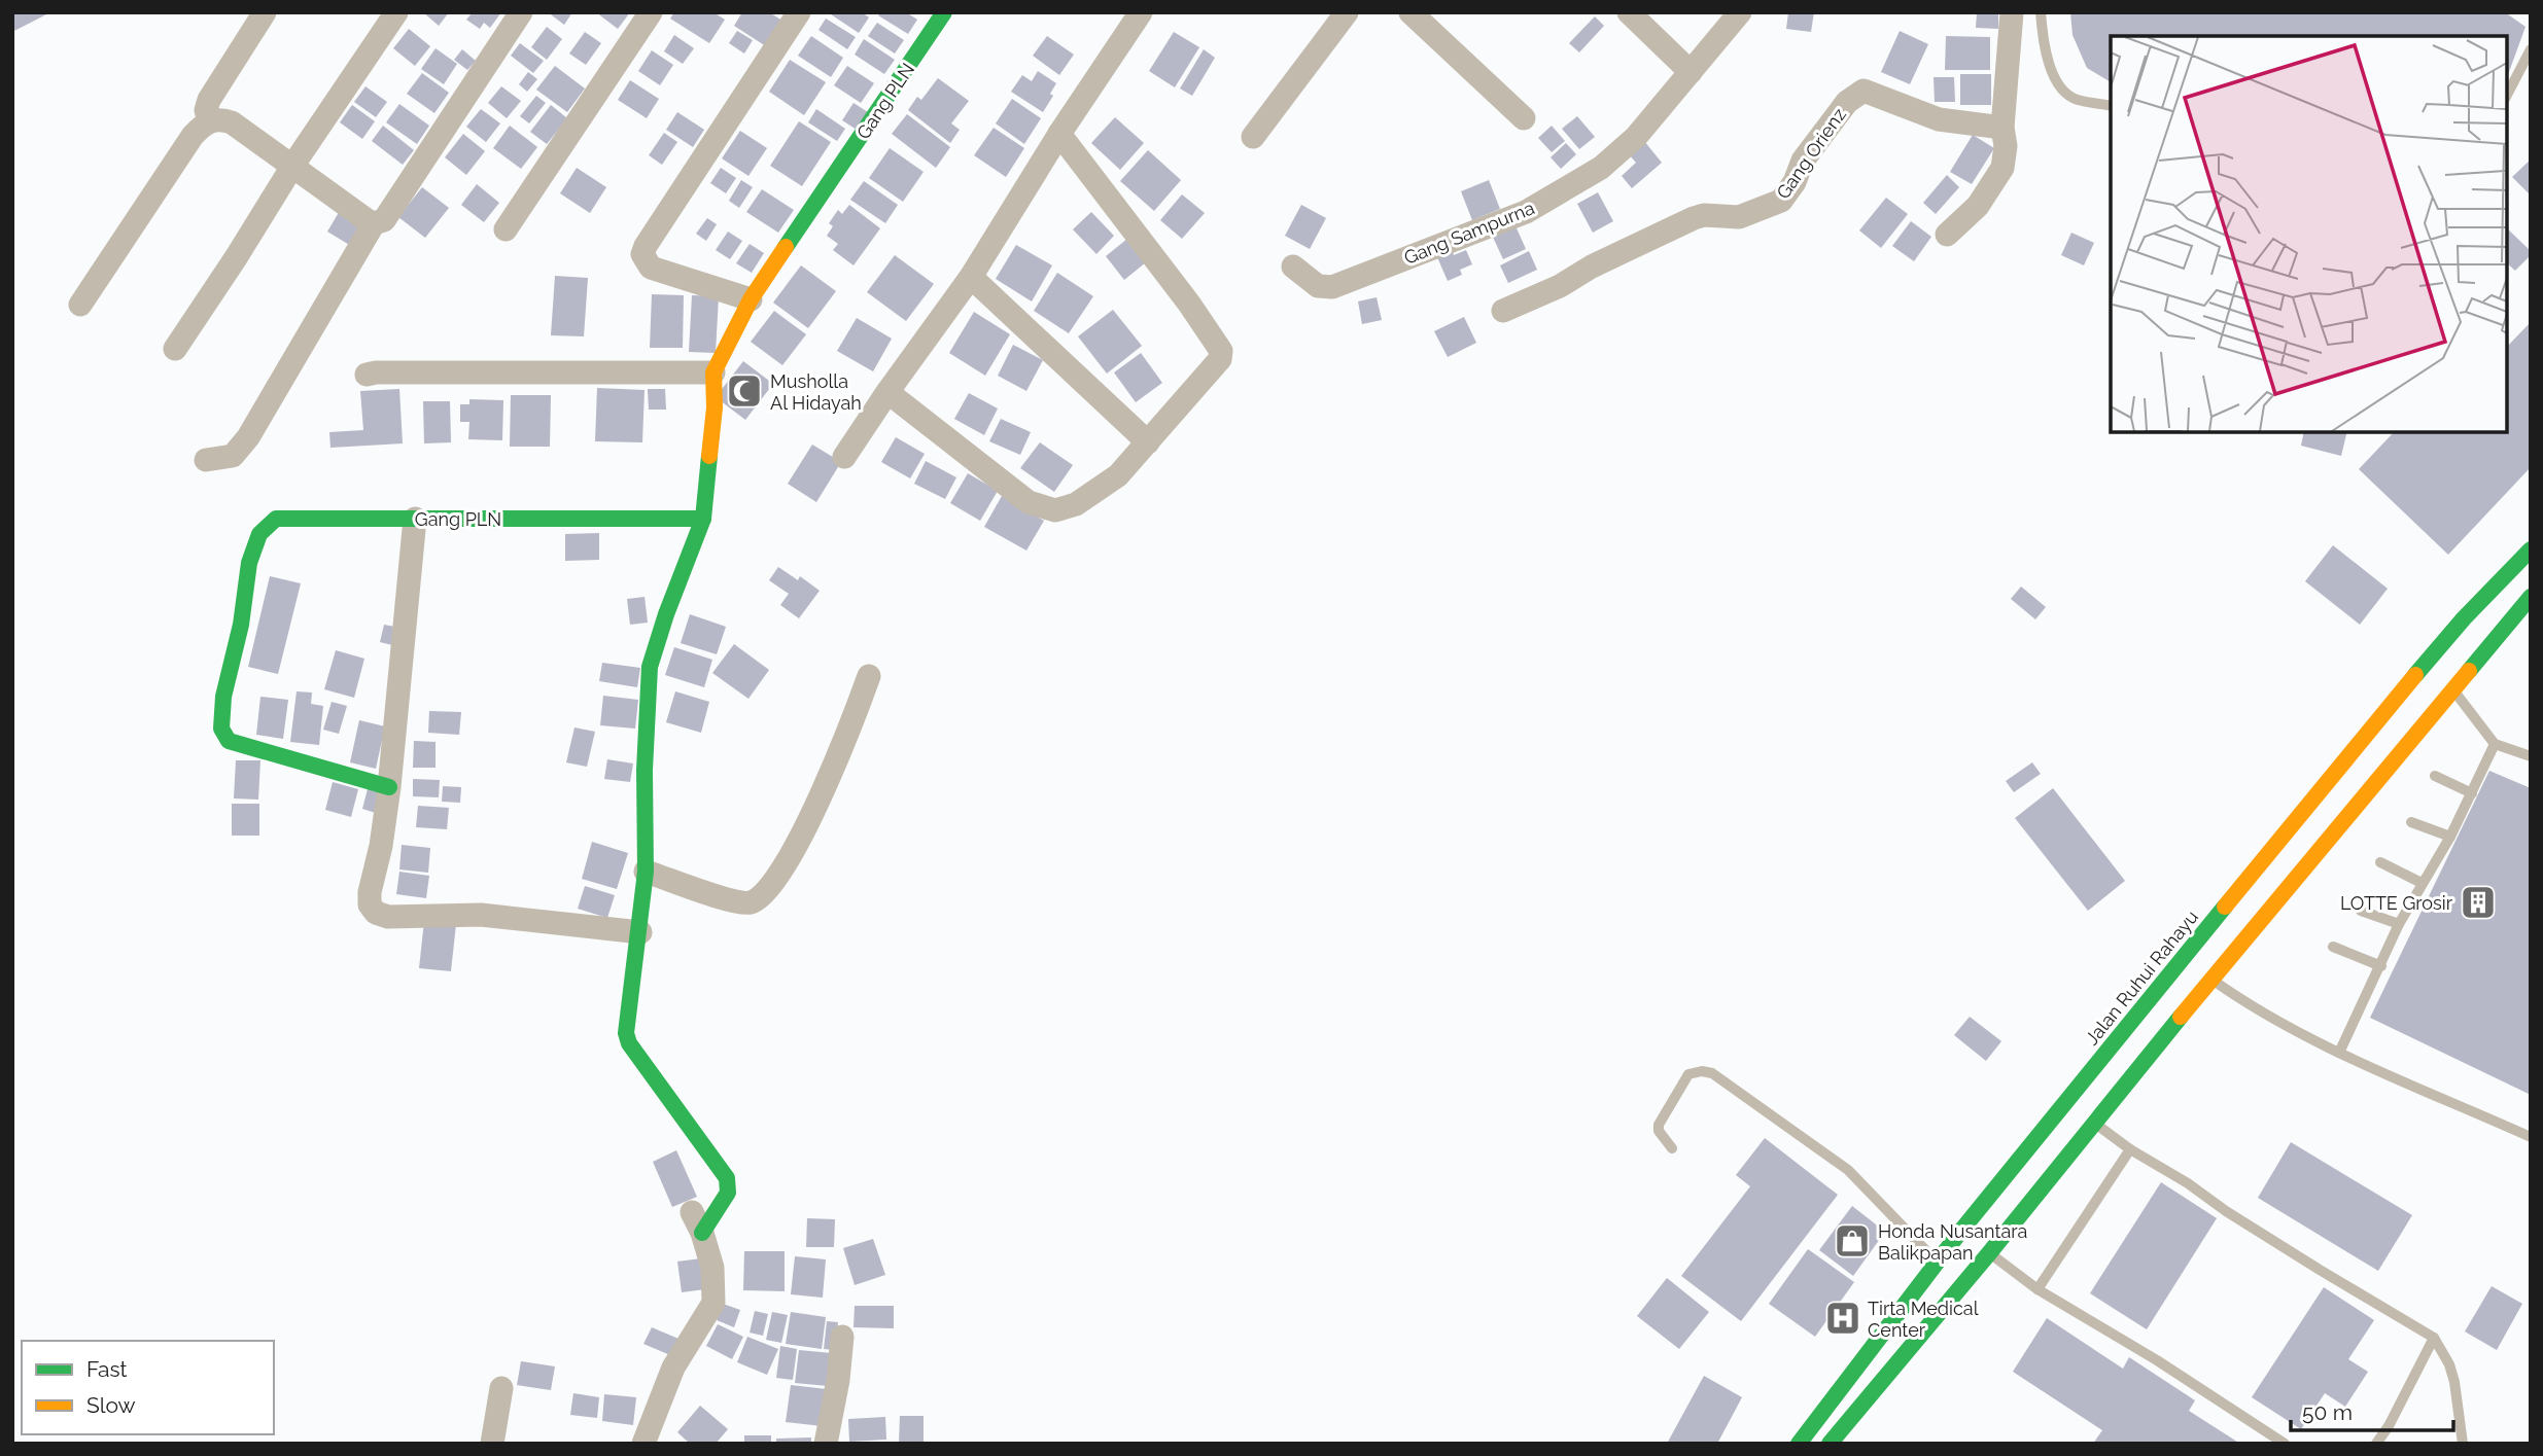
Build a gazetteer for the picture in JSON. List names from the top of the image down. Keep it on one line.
{"streets":{"main road":["Gang PLN","Jalan Ruhui Rahayu"],"street":["Gang Orienz","Gang Sampurna"]},"places":{"mosque":["Musholla Al Hidayah"],"building":["LOTTE Grosir"],"shop":["Honda Nusantara Balikpapan"],"hospital":["Tirta Medical Center"]},"legend":["Fast","Slow"],"scale_bar":"50 m"}
